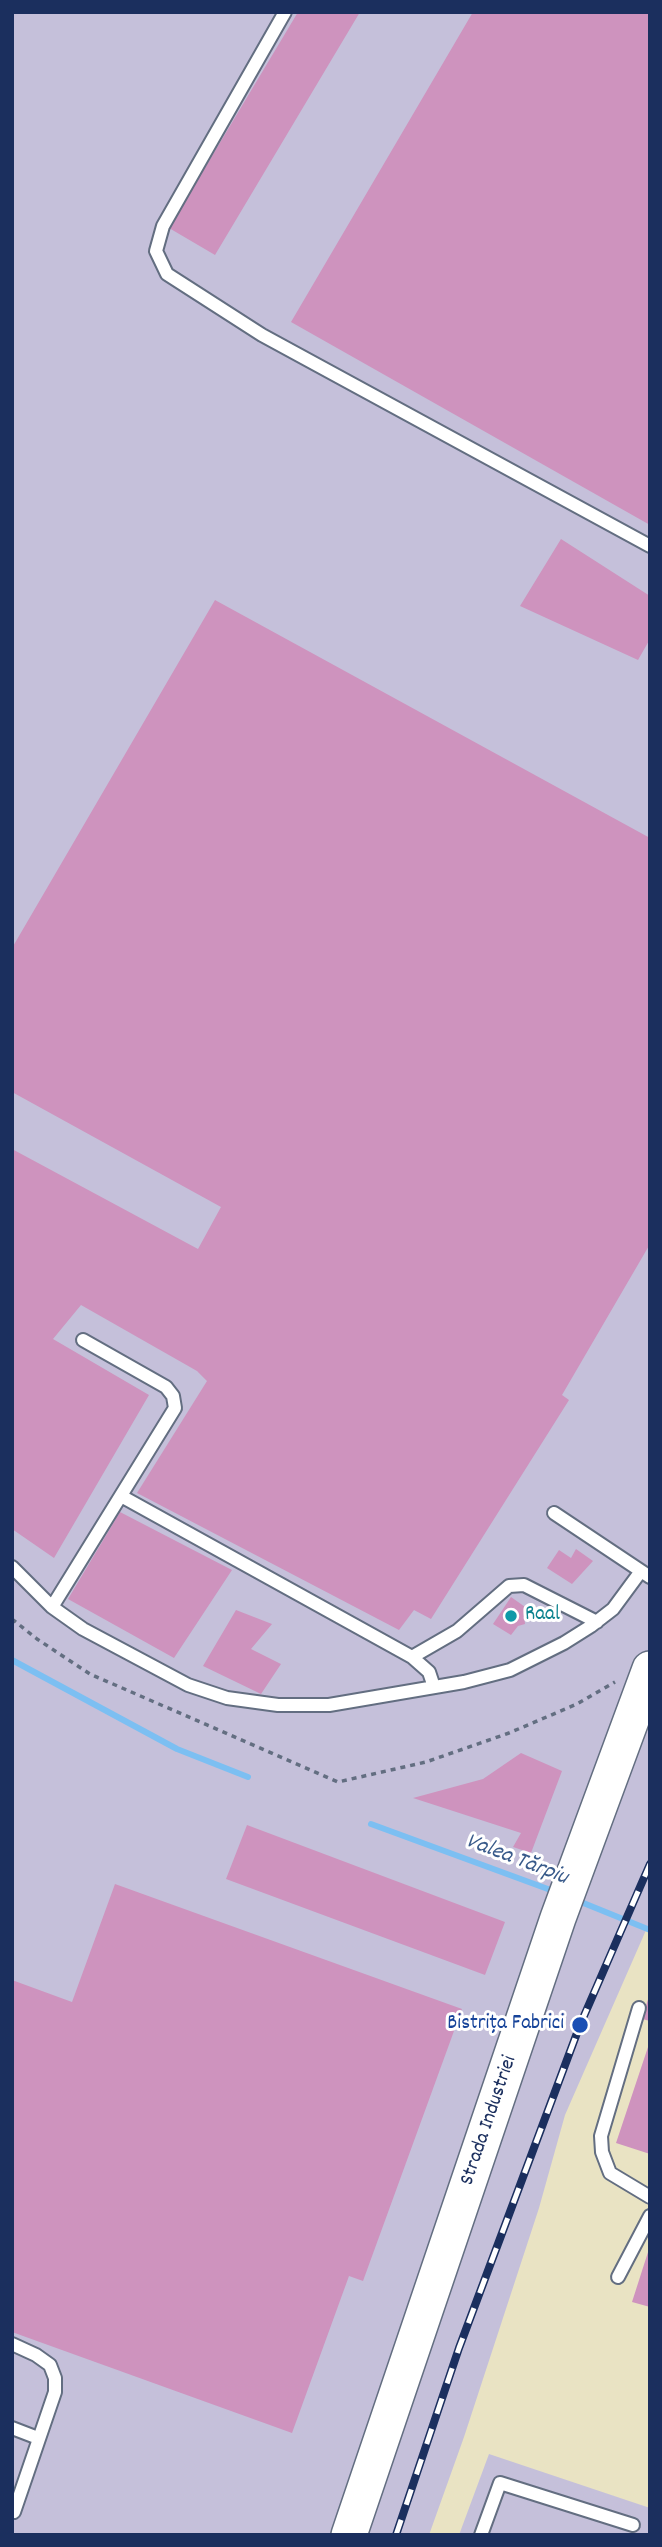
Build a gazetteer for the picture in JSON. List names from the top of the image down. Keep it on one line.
{"streets":{"street":["Strada Industriei"]},"water":["Valea Tărpiu"],"places":["Raal","Bistrița Fabrici"]}
